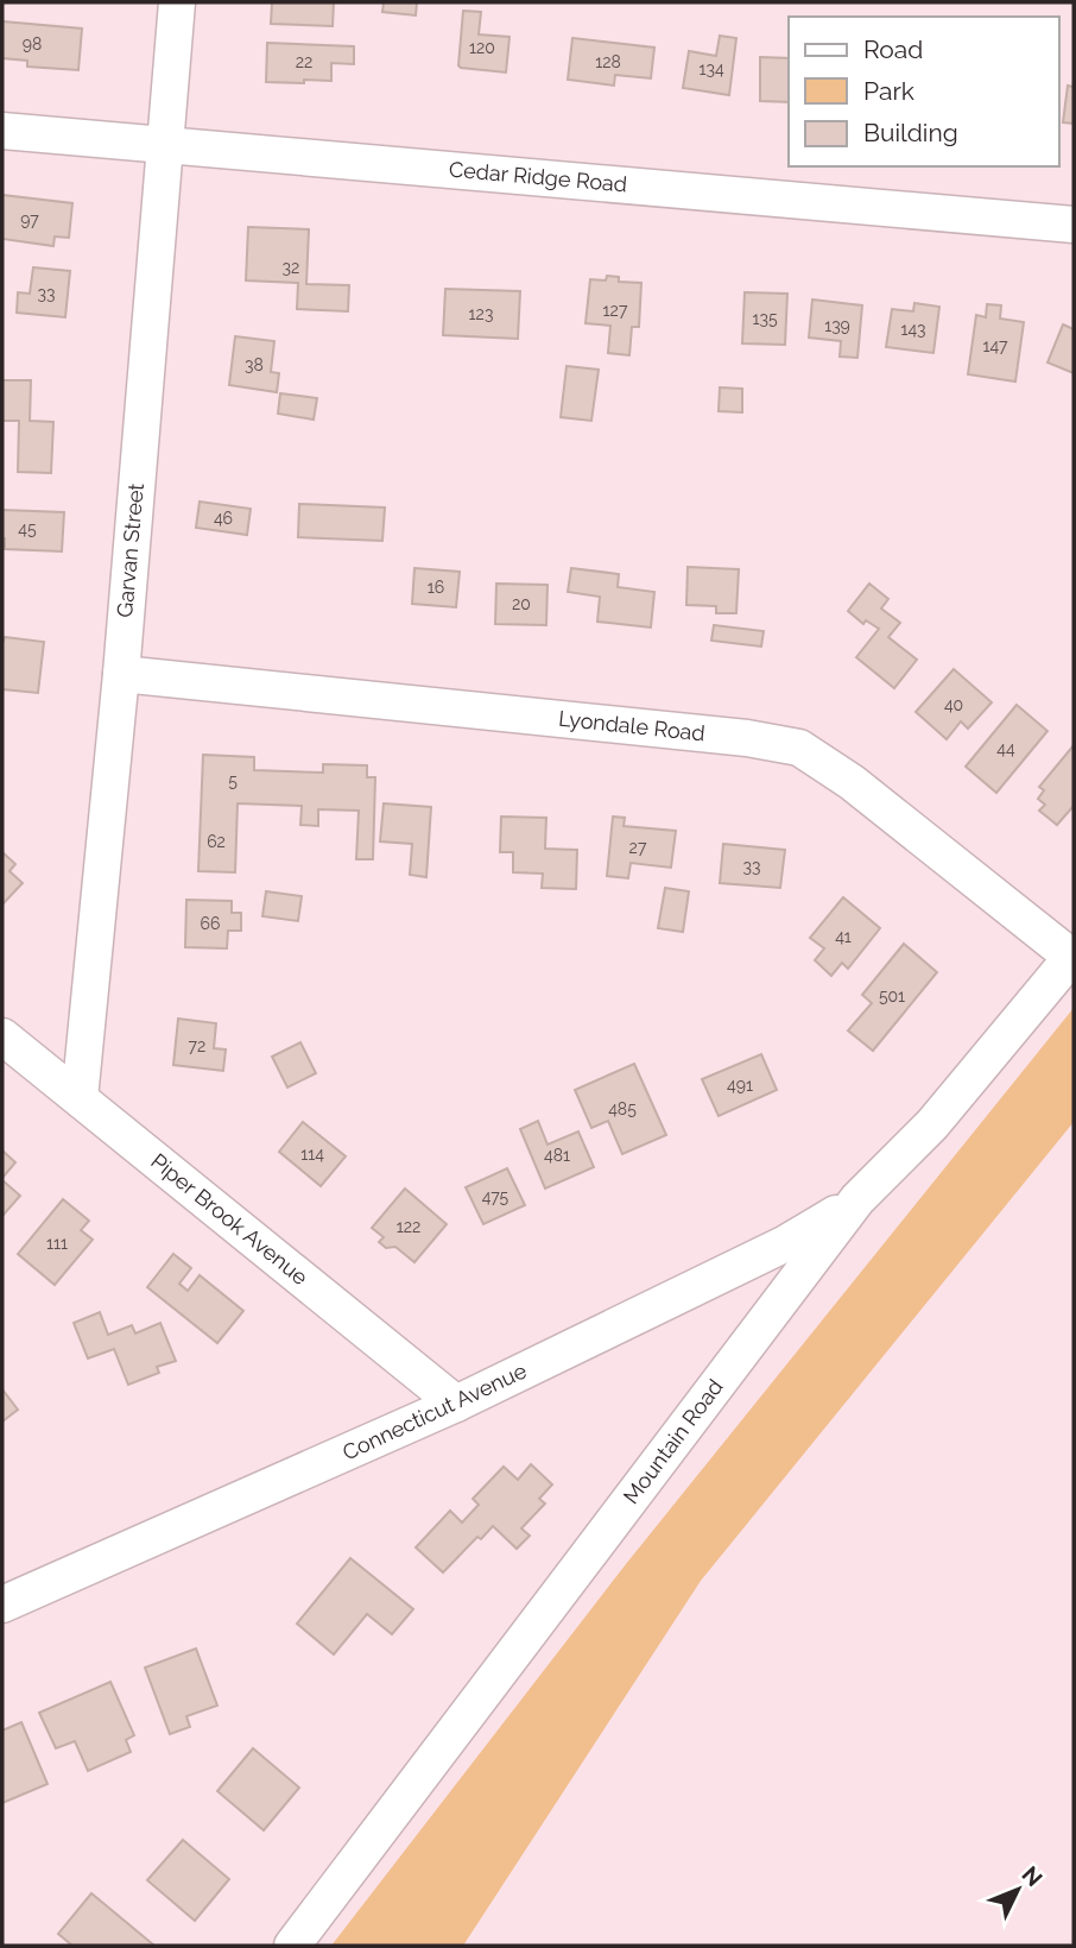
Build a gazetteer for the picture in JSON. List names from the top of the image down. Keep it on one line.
{"streets":{"street":["Cedar Ridge Road","Garvan Street","Lyondale Road","Piper Brook Avenue","Connecticut Avenue","Mountain Road"]},"crossings":[["Cedar Ridge Road","Garvan Street"],["Garvan Street","Lyondale Road"],["Garvan Street","Piper Brook Avenue"],["Lyondale Road","Mountain Road"],["Piper Brook Avenue","Connecticut Avenue"],["Connecticut Avenue","Mountain Road"]],"house_numbers":["98","120","22","128","134","97","32","33","127","123","135","139","143","147","38","46","45","16","20","40","44","5","62","27","33","66","41","501","72","491","485","114","481","475","122","111"],"legend":["Road","Park","Building"],"north":"top right"}
